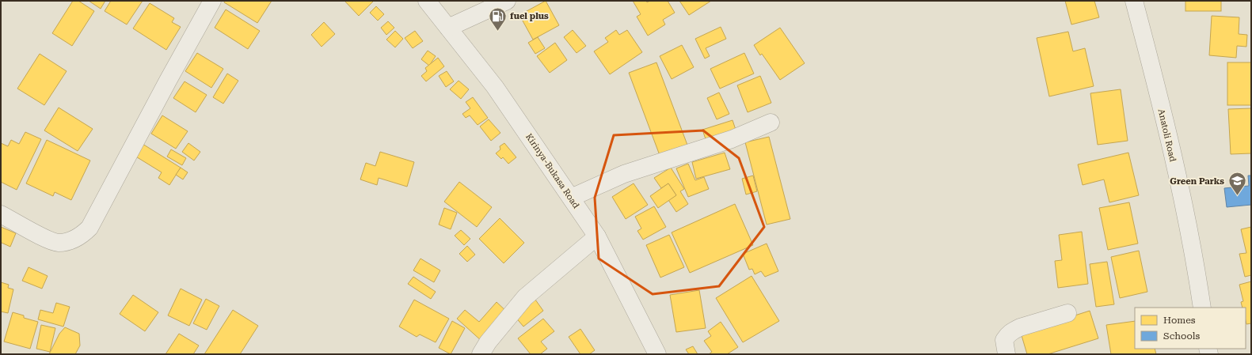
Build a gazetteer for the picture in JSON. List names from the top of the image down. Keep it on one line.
{"streets":{"street":["Anatoli Road","Kirinya-Bukasa Road"]},"places":{"fuel station":["fuel plus"],"school or university":["Green Parks"]},"legend":["Homes","Schools"]}
